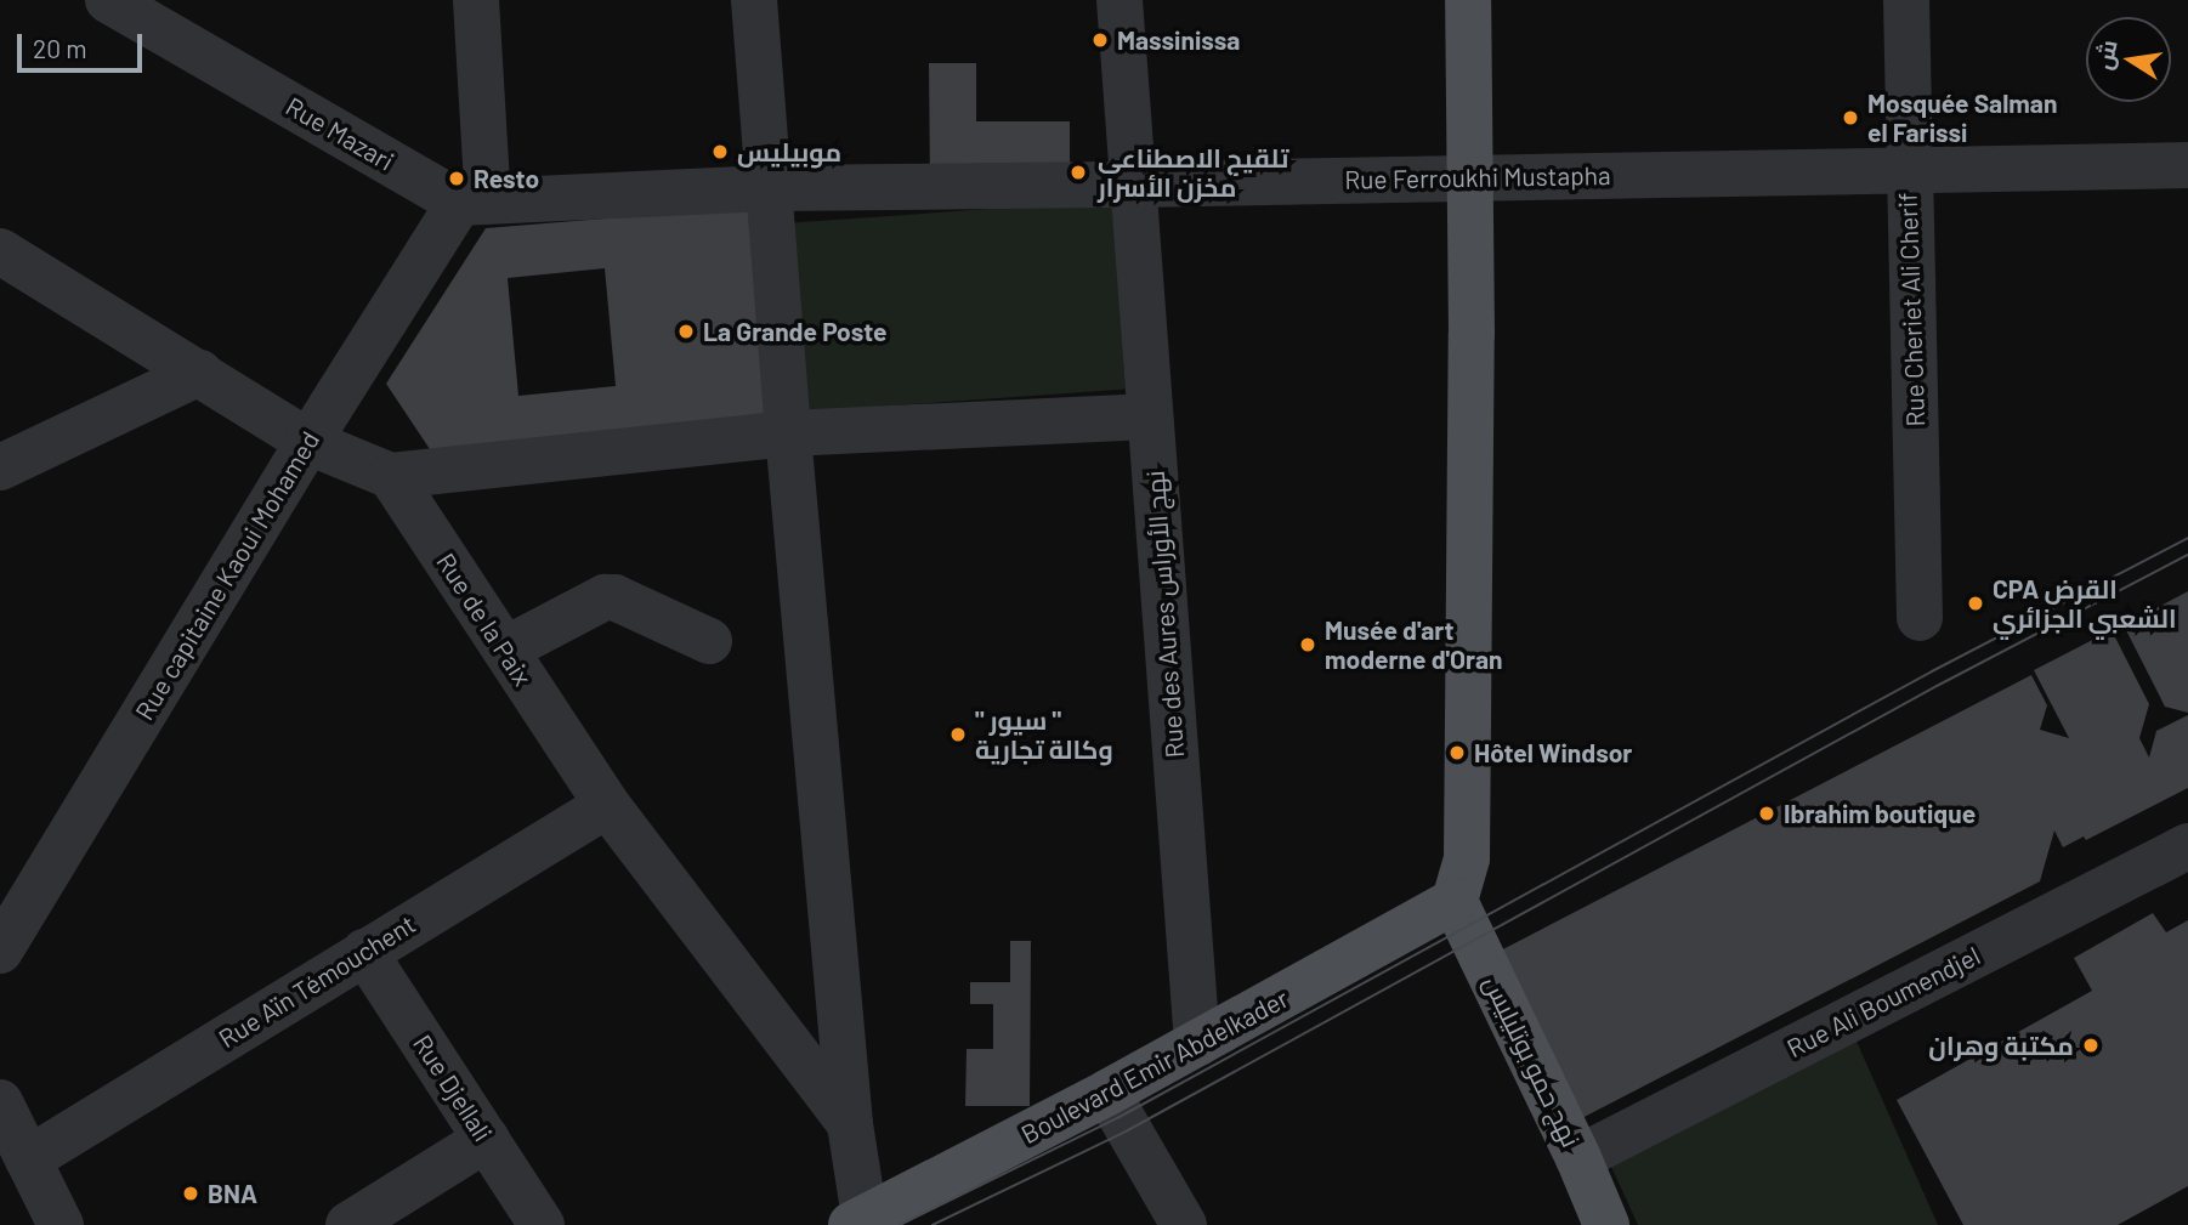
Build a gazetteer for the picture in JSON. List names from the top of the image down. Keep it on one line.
{"streets":{"main road":["نهج حمو بوتليليس","Boulevard Emir Abdelkader"],"street":["Rue Mazari","Rue Ferroukhi Mustapha","Rue Cheriet Ali Cherif","Rue capitaine Kaoui Mohamed","Rue des Aures نهج الأوراس","Rue de la Paix","Rue Aïn Témouchent","Rue Ali Boumendjel","Rue Djellali"]},"crossings":[["Rue Mazari","Rue Ferroukhi Mustapha"],["Rue Mazari","Rue capitaine Kaoui Mohamed"],["Rue Ferroukhi Mustapha","Rue Cheriet Ali Cherif"],["Rue Ferroukhi Mustapha","Rue capitaine Kaoui Mohamed"],["Rue Ferroukhi Mustapha","Rue des Aures نهج الأوراس"],["Rue des Aures نهج الأوراس","Boulevard Emir Abdelkader"],["Rue de la Paix","Rue Aïn Témouchent"],["Rue Aïn Témouchent","Rue Djellali"],["Rue Ali Boumendjel","نهج حمو بوتليليس"],["نهج حمو بوتليليس","Boulevard Emir Abdelkader"]],"places":["Massinissa","Mosquée Salman el Farissi","موبيليس","تلقيح الاصطناعي مخزن الأسرار","Resto","La Grande Poste","CPA القرض الشعبي الجزائري","Musée d'art moderne d'Oran","\" سيور \" وكالة تجارية","Hôtel Windsor","Ibrahim boutique","مكتبة وهران","BNA"],"scale_bar":"20 m","north":"left"}
